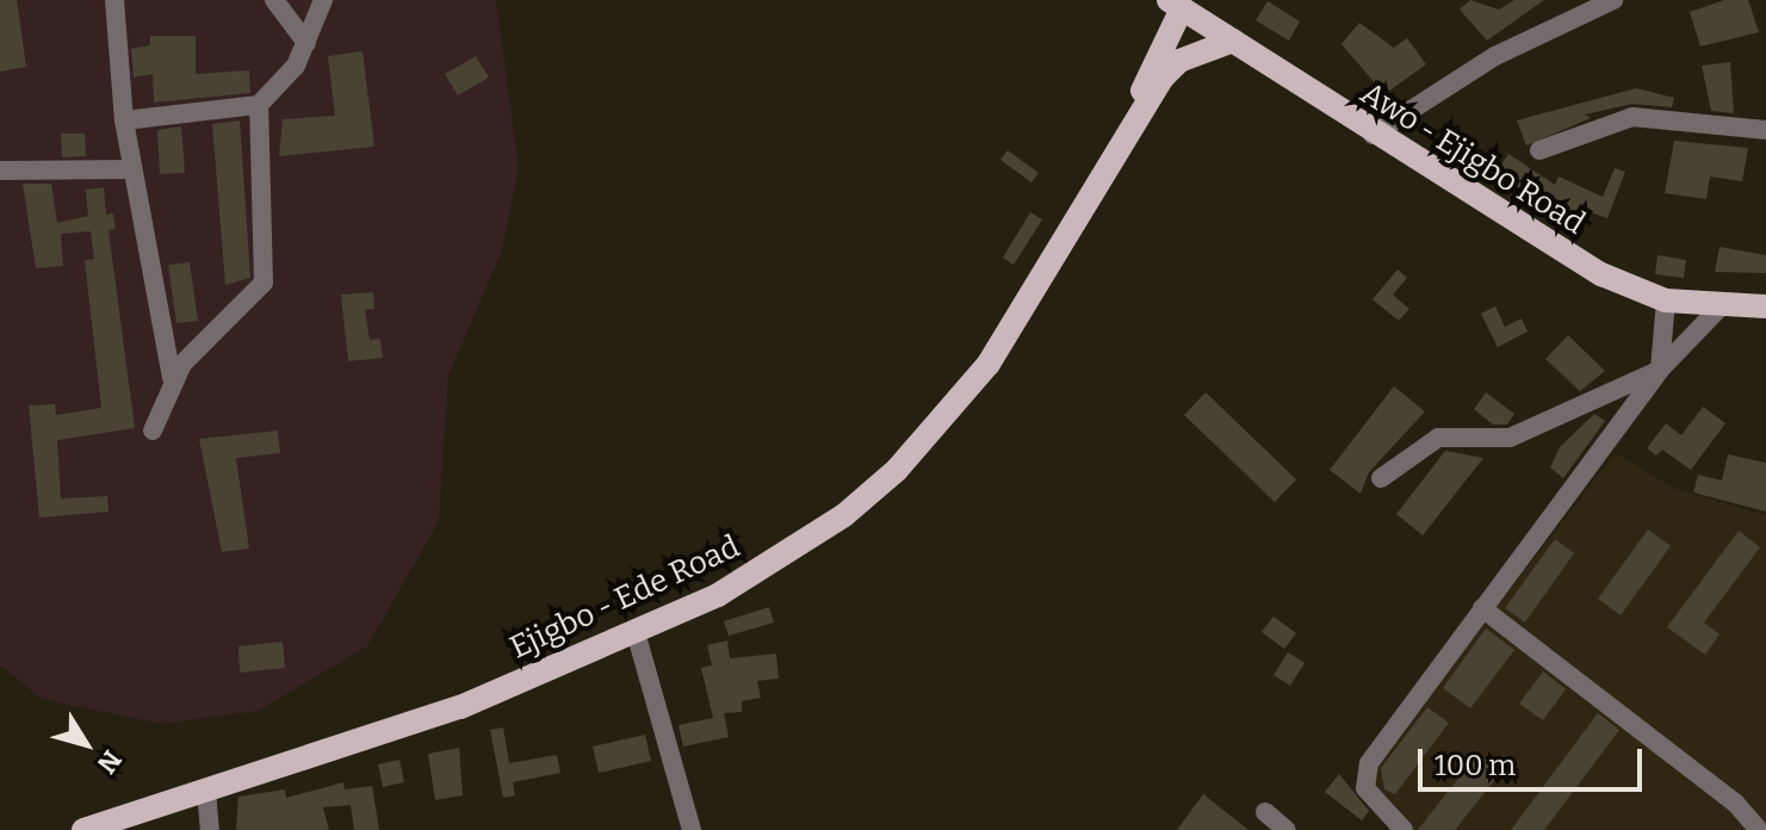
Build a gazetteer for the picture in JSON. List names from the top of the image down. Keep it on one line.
{"streets":{"main road":["Awo - Ejigbo Road","Ejigbo - Ede Road"]},"crossings":[["Awo - Ejigbo Road","Ejigbo - Ede Road"]],"scale_bar":"100 m","north":"bottom right"}
